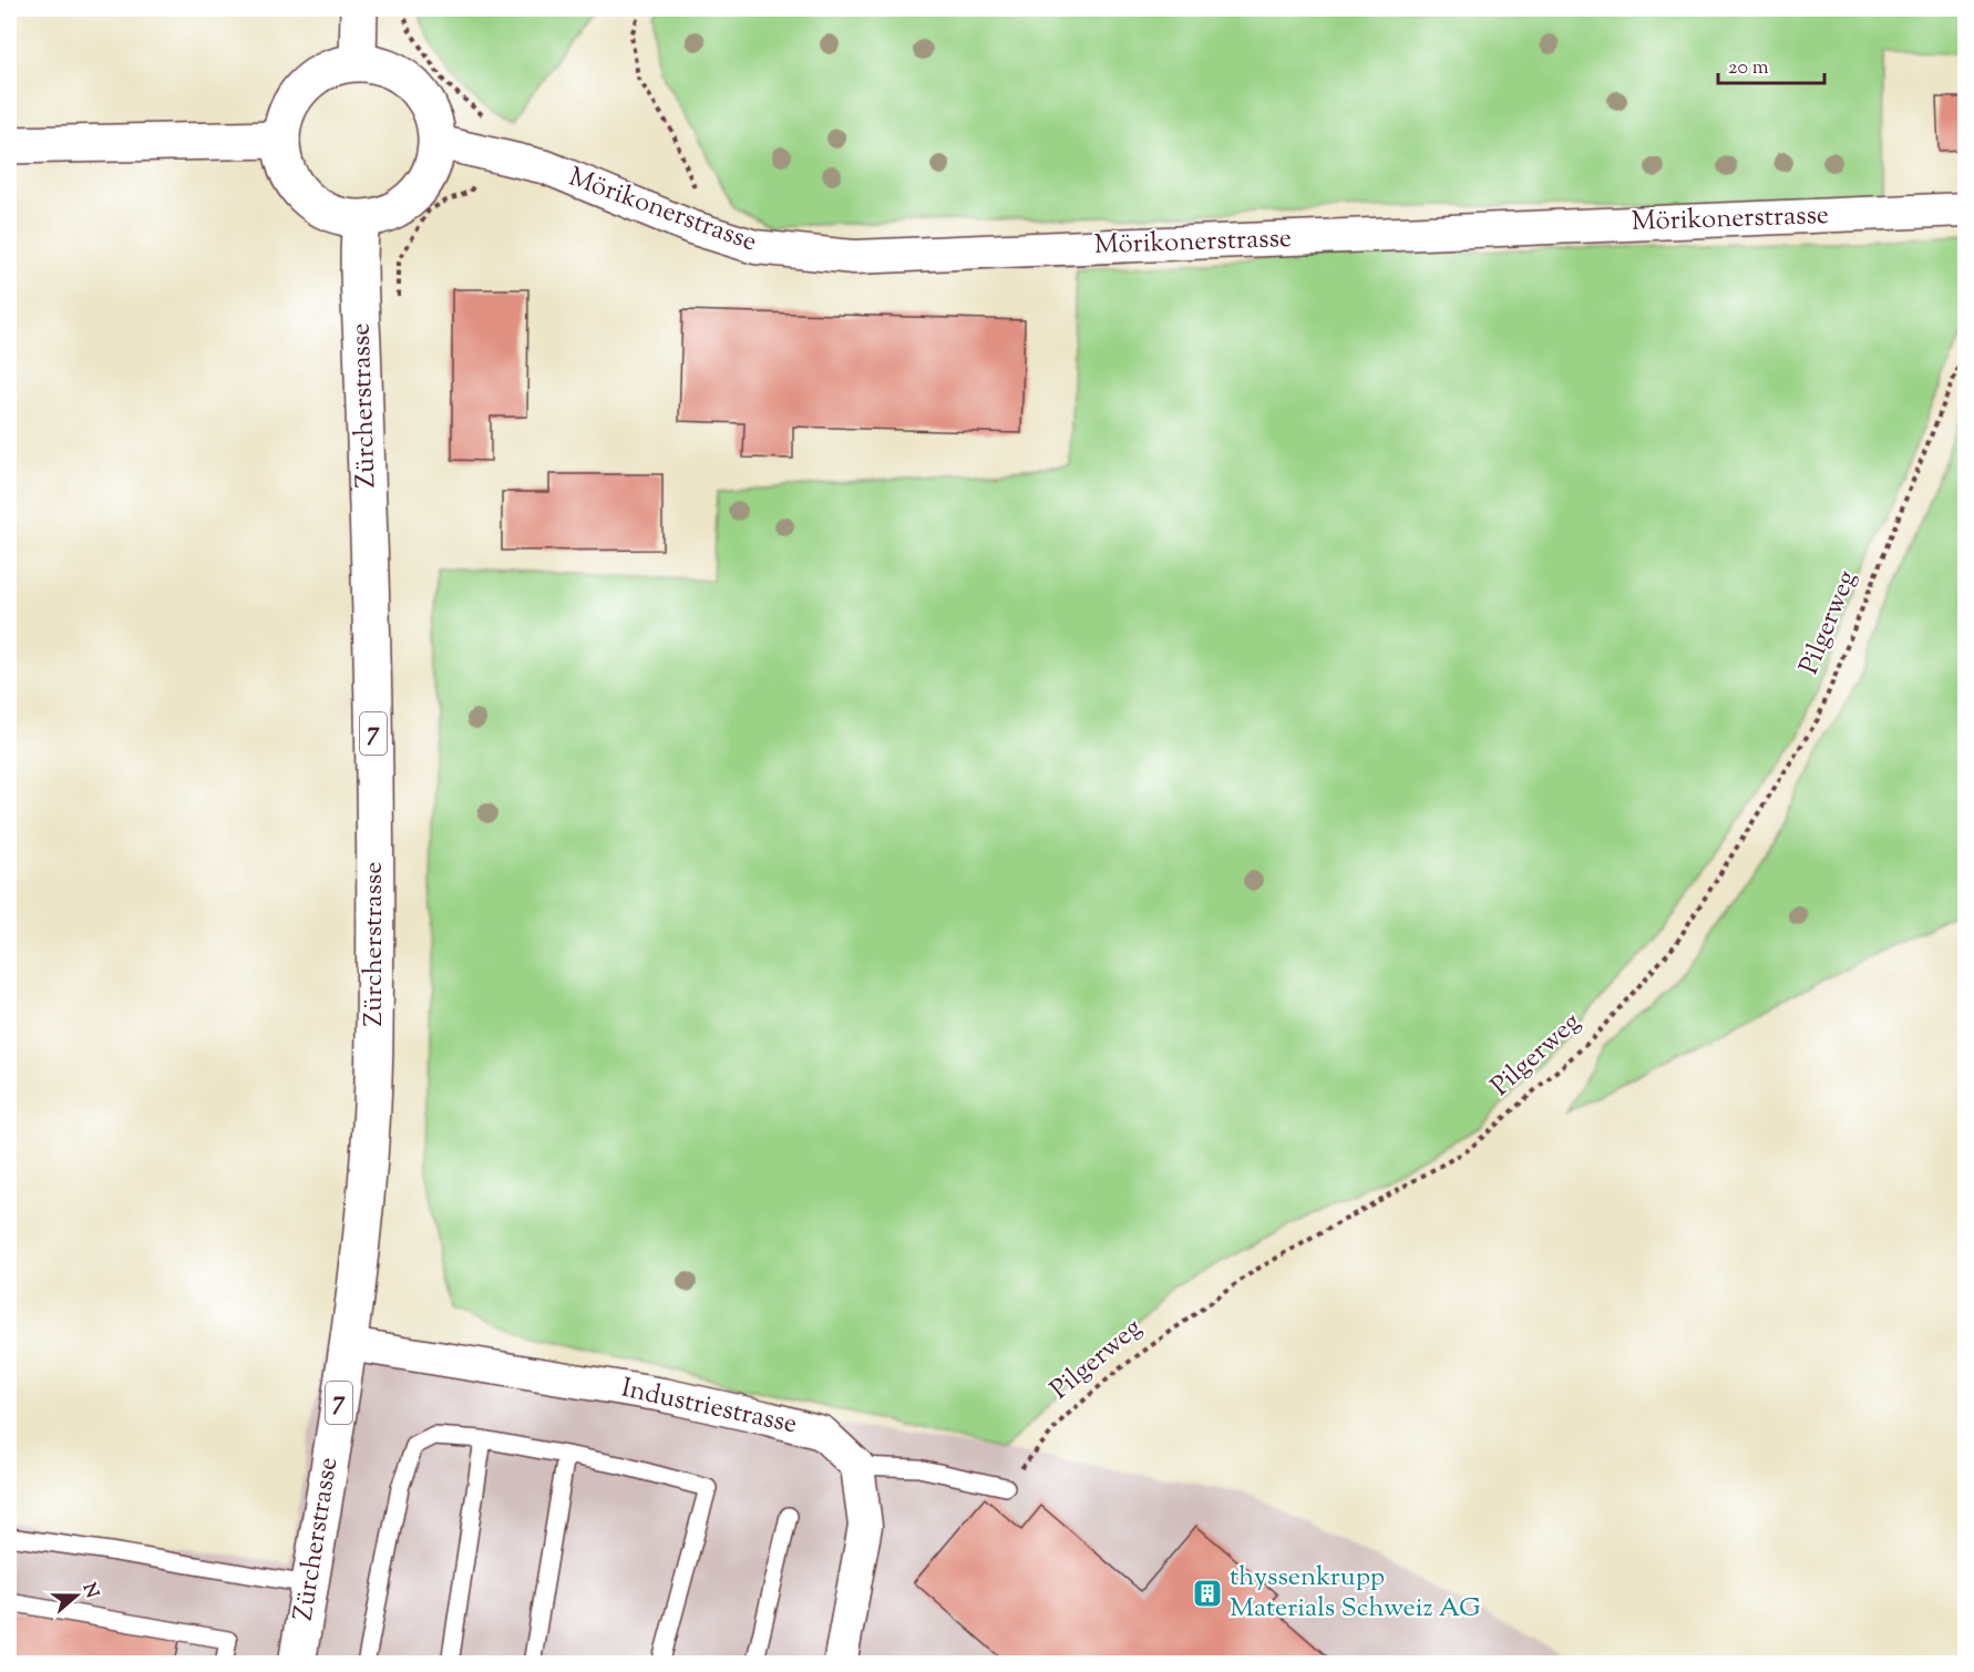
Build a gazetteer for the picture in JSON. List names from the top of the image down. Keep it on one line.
{"streets":{"main road":["Zürcherstrasse","7"],"street":["Mörikonerstrasse","Industriestrasse"],"path":["Pilgerweg"]},"crossings":[["Mörikonerstrasse","Zürcherstrasse"],["Zürcherstrasse","Industriestrasse"]],"places":{"building":["thyssenkrupp Materials Schweiz AG"]},"scale_bar":"20 m","north":"right"}
